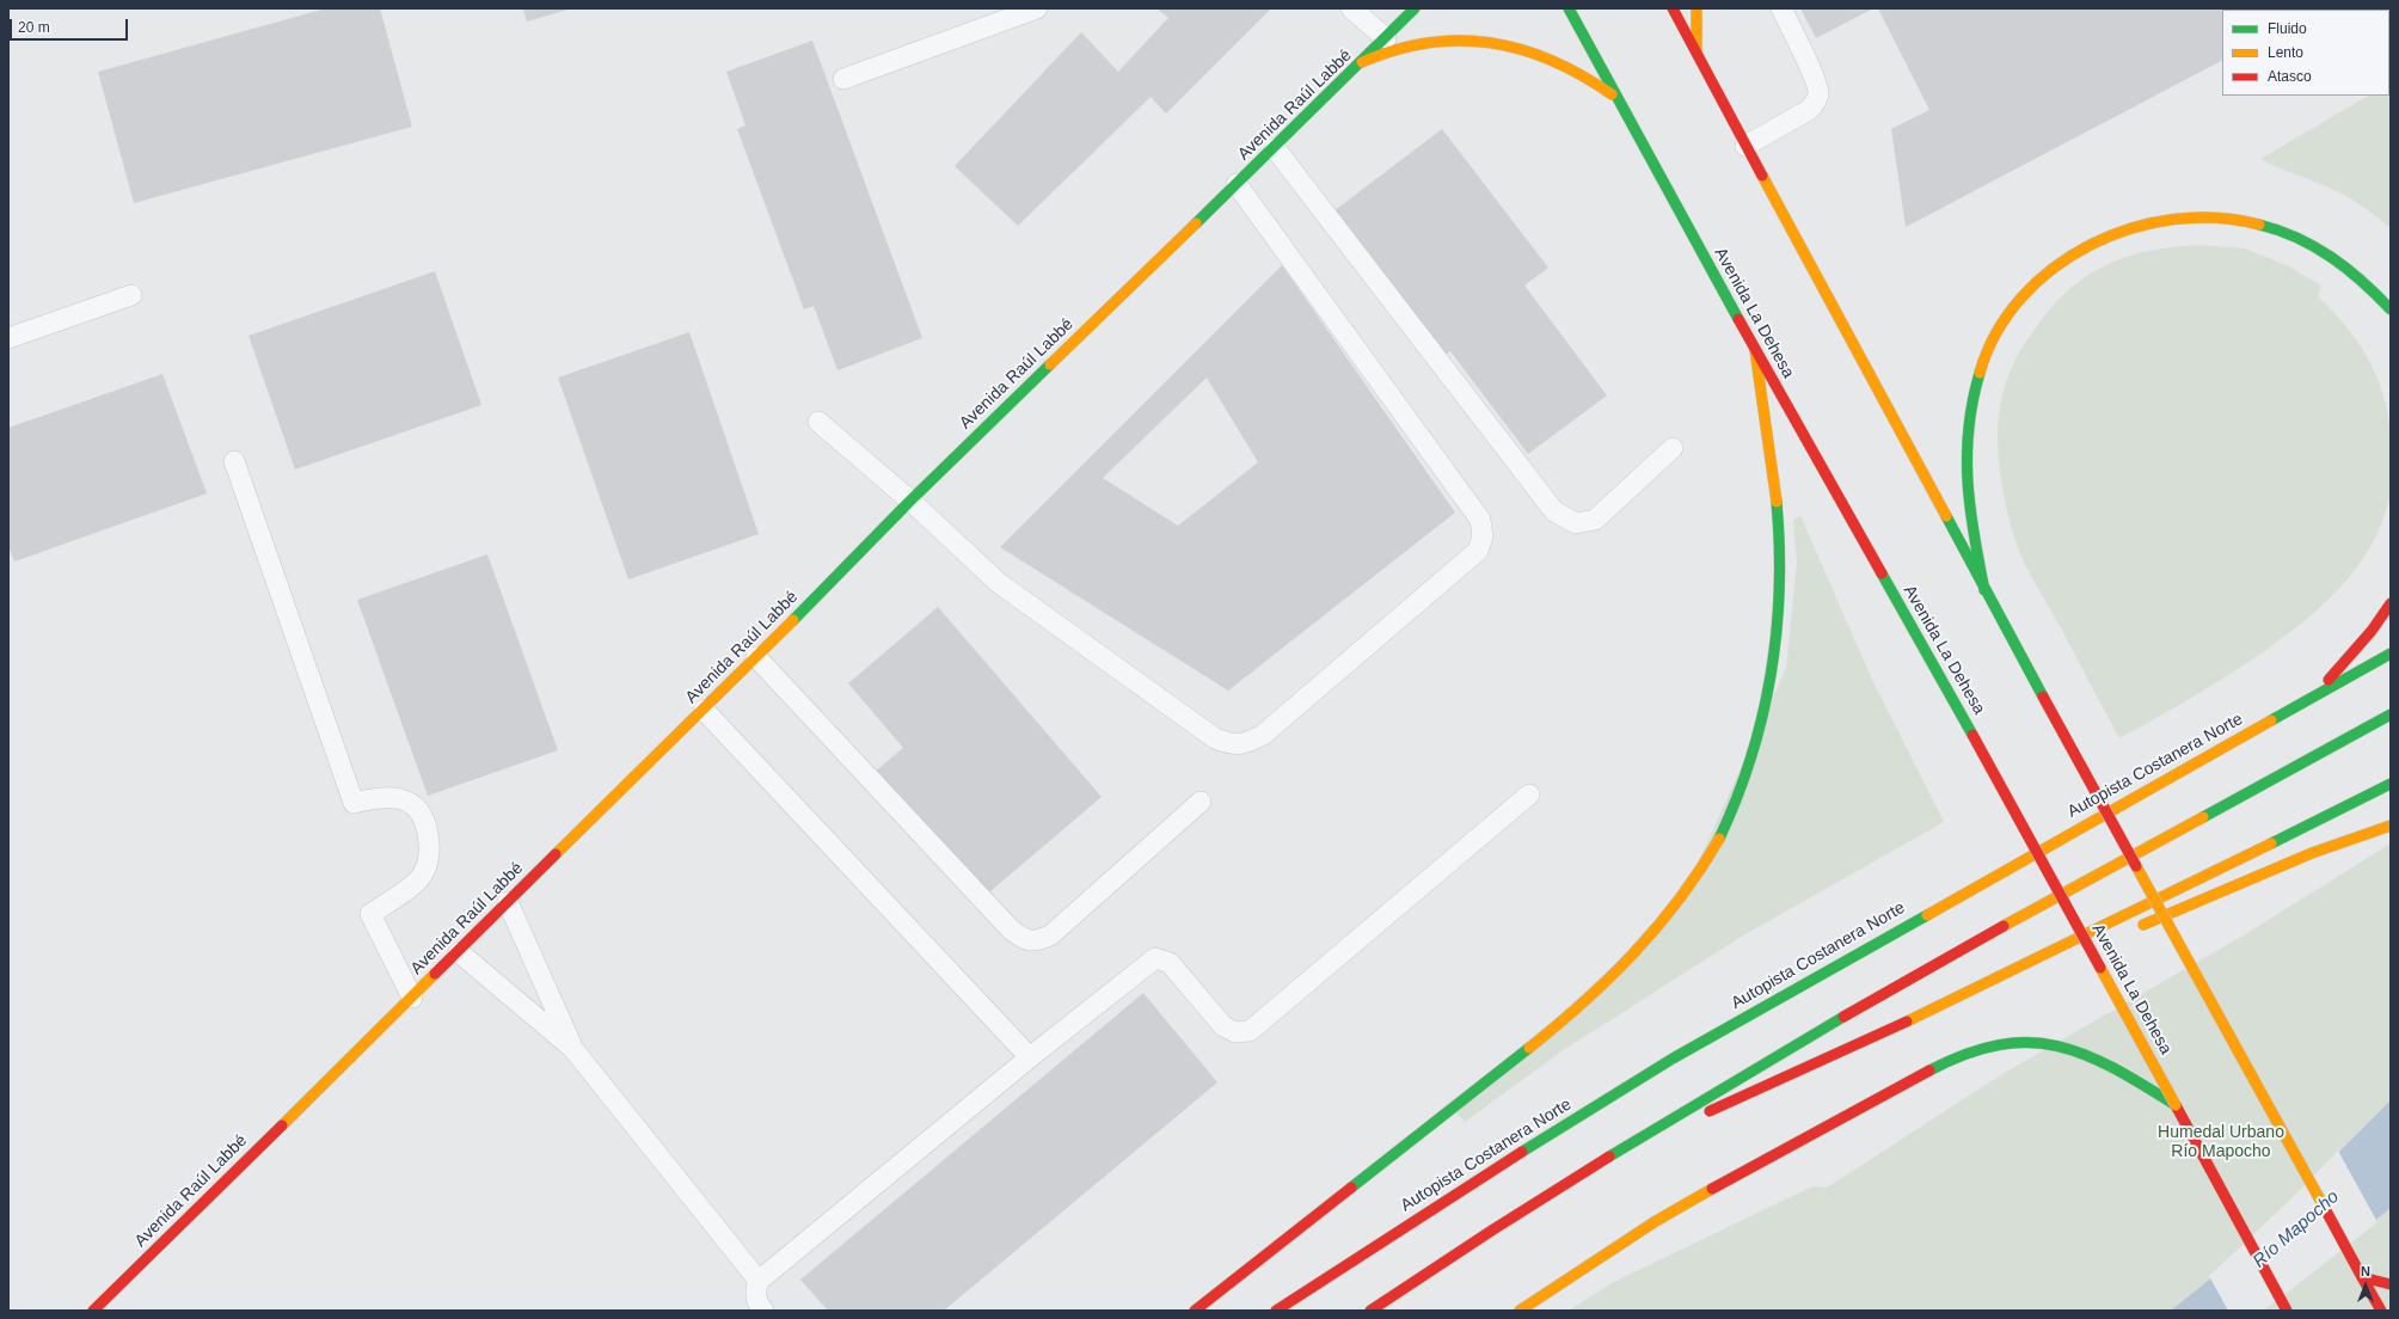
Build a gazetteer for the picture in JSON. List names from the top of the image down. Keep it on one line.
{"streets":{"main road":["Avenida Raúl Labbé","Avenida La Dehesa","Autopista Costanera Norte"]},"water":["Río Mapocho"],"parks":["Humedal Urbano Río Mapocho"],"legend":["Fluido","Lento","Atasco"],"scale_bar":"20 m","north":"top"}
